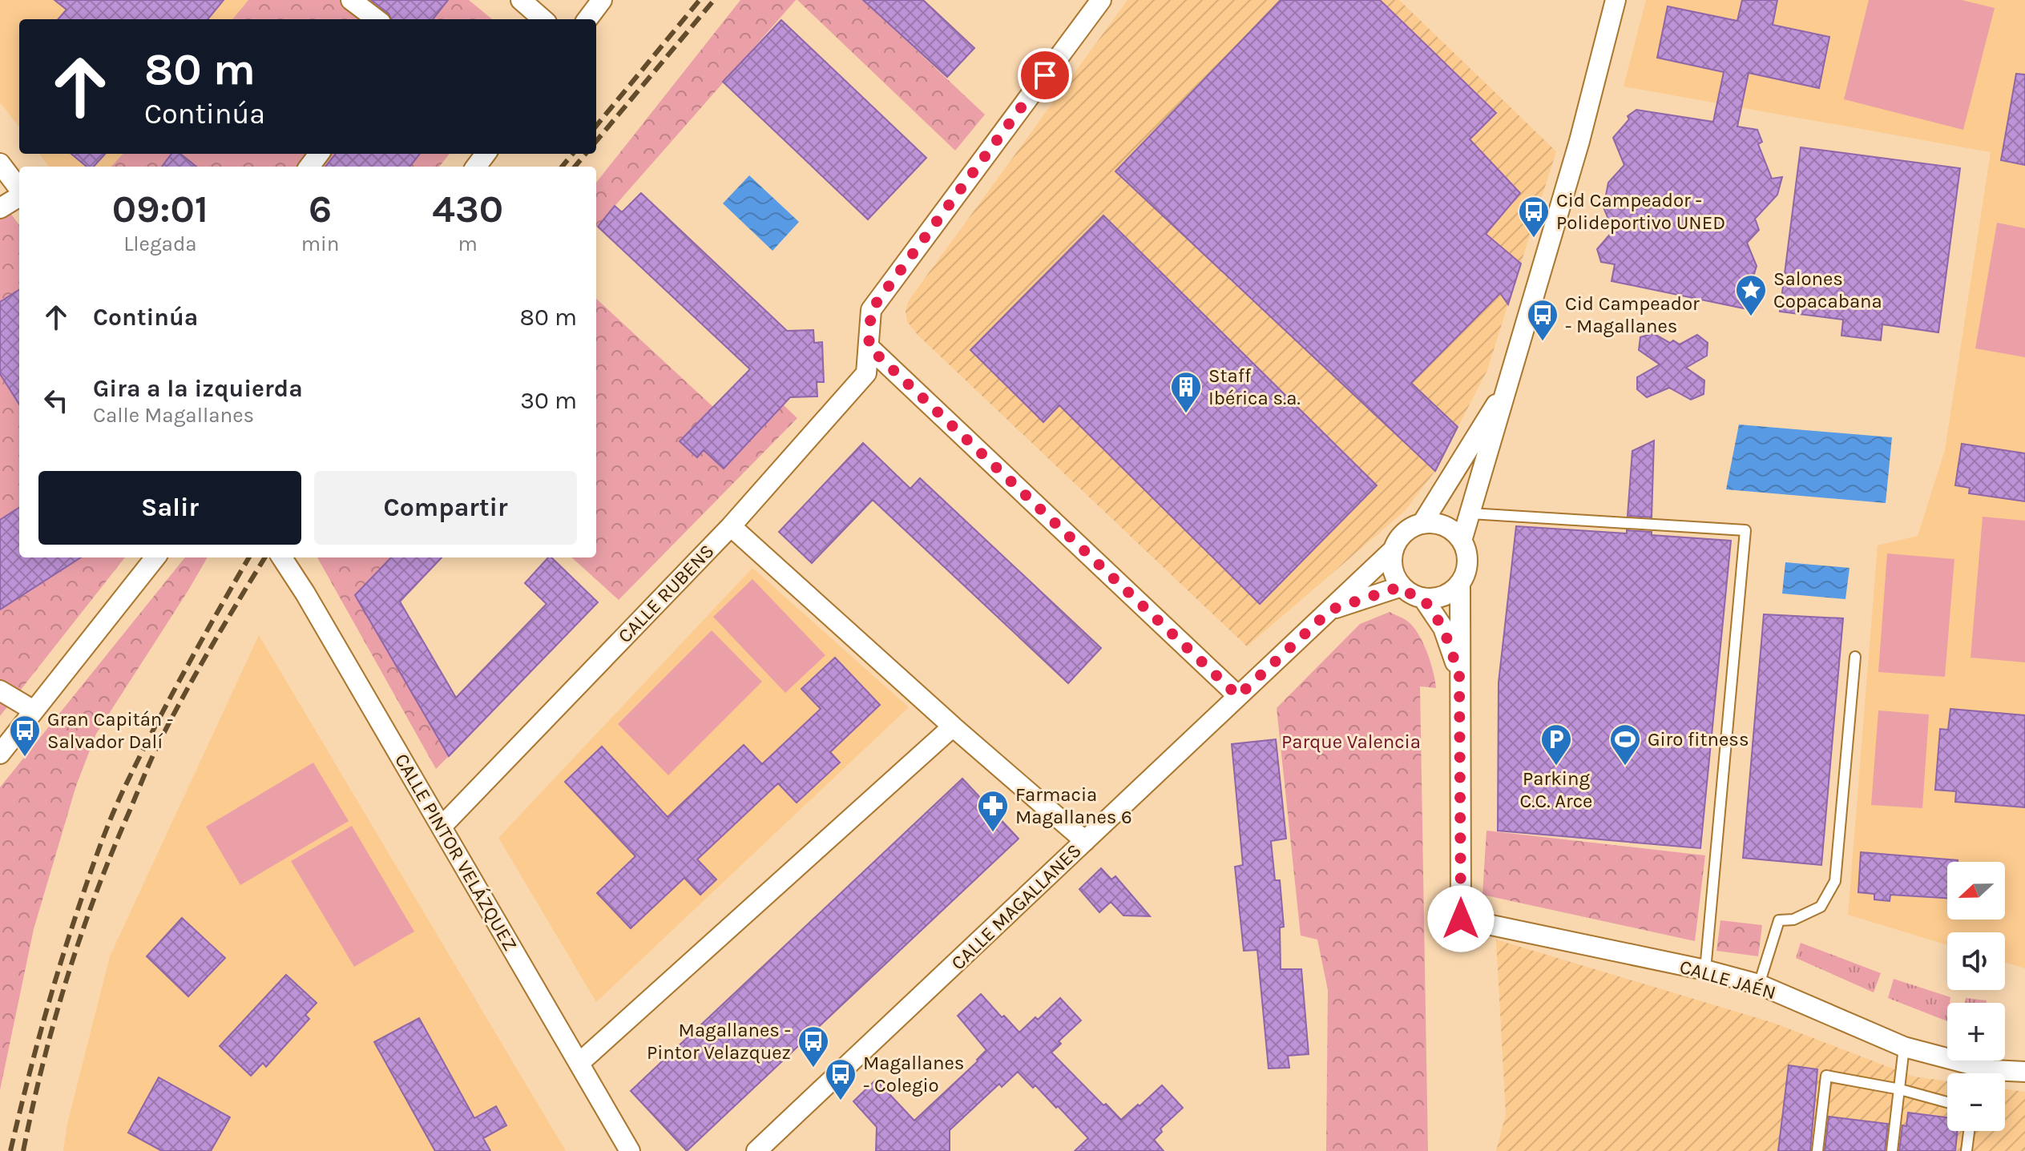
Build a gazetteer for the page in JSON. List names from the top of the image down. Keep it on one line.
{"streets":{"street":["CALLE RUBENS","CALLE PINTOR VELÁZQUEZ","CALLE MAGALLANES","CALLE JAÉN"]},"crossings":[["CALLE RUBENS","CALLE PINTOR VELÁZQUEZ"]],"parks":["Parque Valencia"],"places":{"bus stop":["Cid Campeador - Polideportivo UNED","Cid Campeador - Magallanes","Gran Capitán - Salvador Dalí","Magallanes - Pintor Velazquez","Magallanes - Colegio"],"place":["Salones Copacabana"],"building":["Staff Ibérica s.a."],"parking":["Parking C.C. Arce"],"sports":["Giro fitness"],"pharmacy":["Farmacia Magallanes 6"]},"north":"left","page":{"turn":["80 m","Continúa"],"eta":["09:01","Llegada","6","min","430","m"],"list":[{"name":"Continúa","value":"80 m"},{"name":"Gira a la izquierda","note":"Calle Magallanes","value":"30 m"}],"buttons":["Salir","Compartir"],"map_buttons":["+","−"]}}
